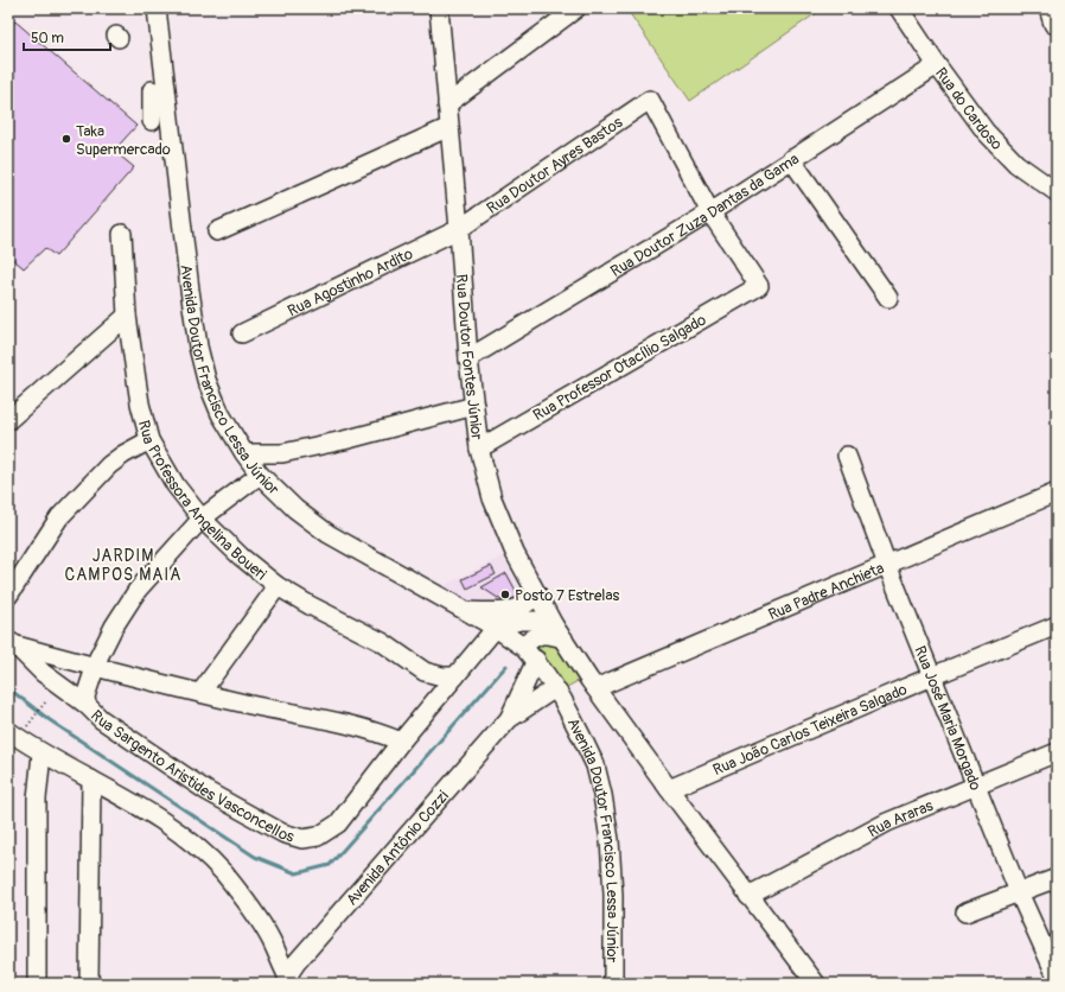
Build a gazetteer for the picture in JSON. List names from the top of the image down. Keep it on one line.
{"streets":{"street":["Rua do Cardoso","Rua Doutor Ayres Bastos","Rua Doutor Zuza Dantas da Gama","Rua Agostinho Ardito","Rua Doutor Fontes Júnior","Rua Professor Otacílio Salgado","Avenida Doutor Francisco Lessa Júnior","Rua Professora Angelina Boueri","Rua Padre Anchieta","Rua José Maria Morgado","Rua João Carlos Teixeira Salgado","Rua Sargento Aristides Vasconcellos","Rua Araras","Avenida Antônio Cozzi"]},"crossings":[["Rua do Cardoso","Rua Doutor Zuza Dantas da Gama"],["Rua Doutor Ayres Bastos","Rua Doutor Zuza Dantas da Gama"],["Rua Doutor Ayres Bastos","Rua Agostinho Ardito"],["Rua Doutor Ayres Bastos","Rua Doutor Fontes Júnior"],["Rua Doutor Ayres Bastos","Rua Professor Otacílio Salgado"],["Rua Doutor Zuza Dantas da Gama","Rua Doutor Fontes Júnior"],["Rua Doutor Zuza Dantas da Gama","Rua Professor Otacílio Salgado"],["Rua Agostinho Ardito","Rua Doutor Fontes Júnior"],["Rua Doutor Fontes Júnior","Rua Professor Otacílio Salgado"],["Rua Doutor Fontes Júnior","Rua Padre Anchieta"],["Rua Doutor Fontes Júnior","Rua João Carlos Teixeira Salgado"],["Rua Doutor Fontes Júnior","Rua Araras"],["Avenida Doutor Francisco Lessa Júnior","Rua Sargento Aristides Vasconcellos"],["Avenida Doutor Francisco Lessa Júnior","Avenida Antônio Cozzi"],["Rua Professora Angelina Boueri","Rua Sargento Aristides Vasconcellos"],["Rua Padre Anchieta","Rua José Maria Morgado"],["Rua José Maria Morgado","Rua João Carlos Teixeira Salgado"],["Rua José Maria Morgado","Rua Araras"]],"districts":["JARDIM CAMPOS MAIA"],"places":["Taka Supermercado","Posto 7 Estrelas"],"scale_bar":"50 m"}
